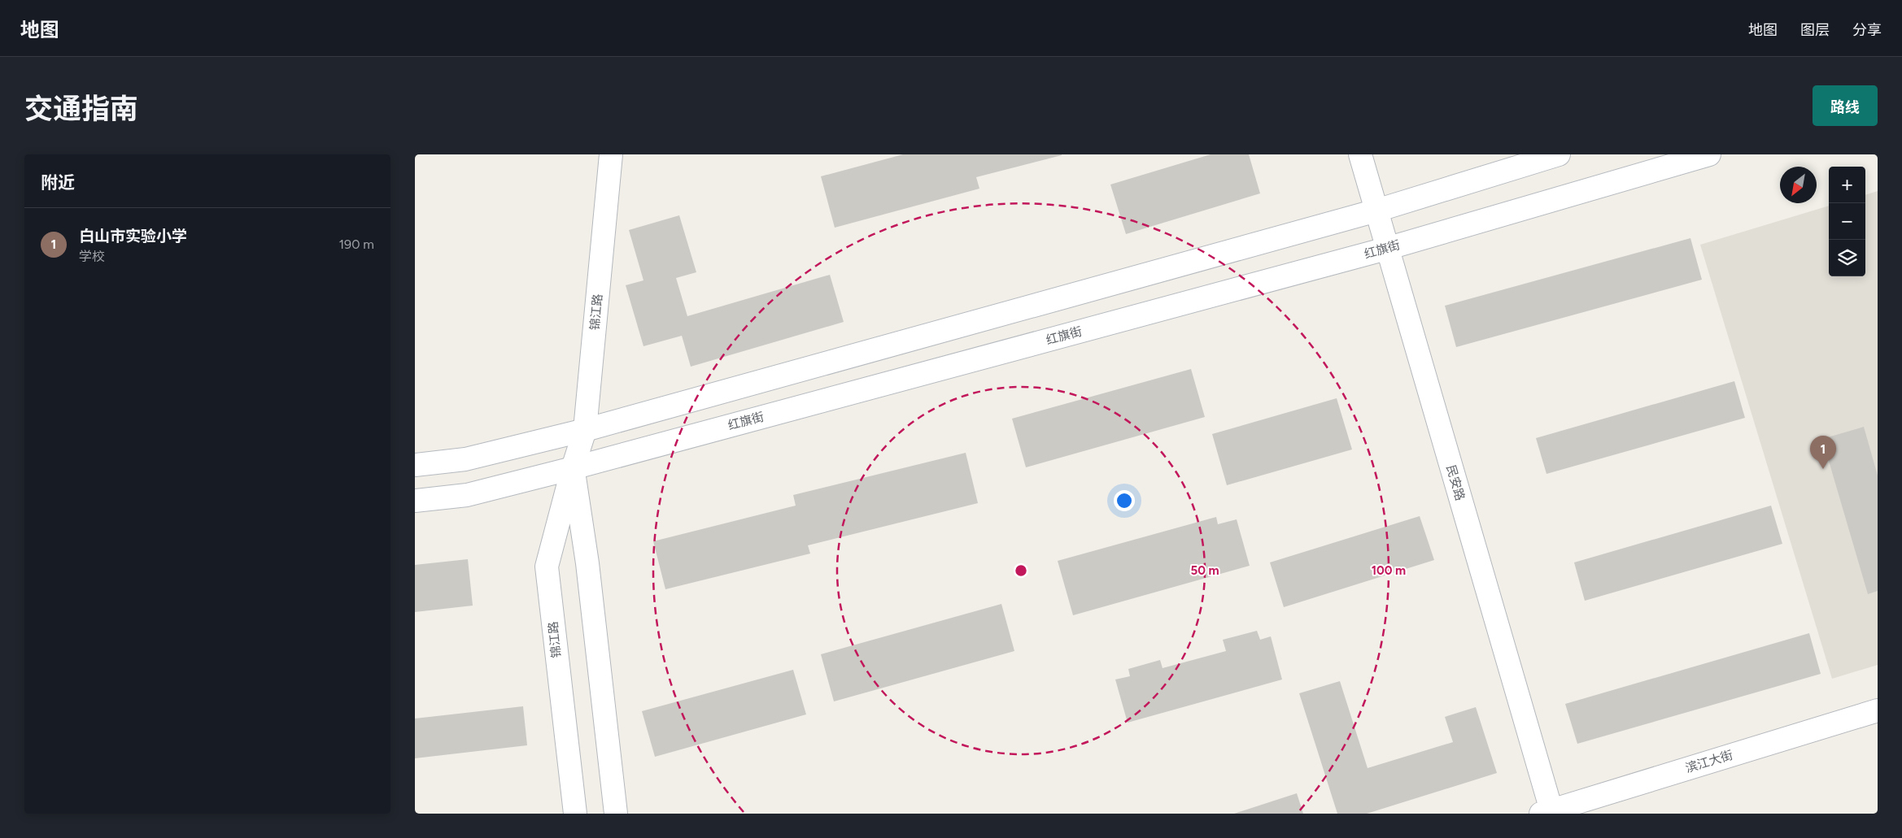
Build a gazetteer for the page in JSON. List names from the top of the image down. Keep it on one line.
{"streets":{"main road":["红旗街","锦江路","民安路","滨江大街"]},"crossings":[["红旗街","锦江路"],["红旗街","民安路"],["民安路","滨江大街"]],"north":"bottom left","page":{"header":"地图","nav":["地图","图层","分享"],"title":"交通指南","buttons":"路线","heading":"附近","map_buttons":["+","−"],"list":[{"mark":"1","name":"白山市实验小学","note":"学校","value":"190 m"}],"pins":"1"},"rings":["50 m","100 m"]}
